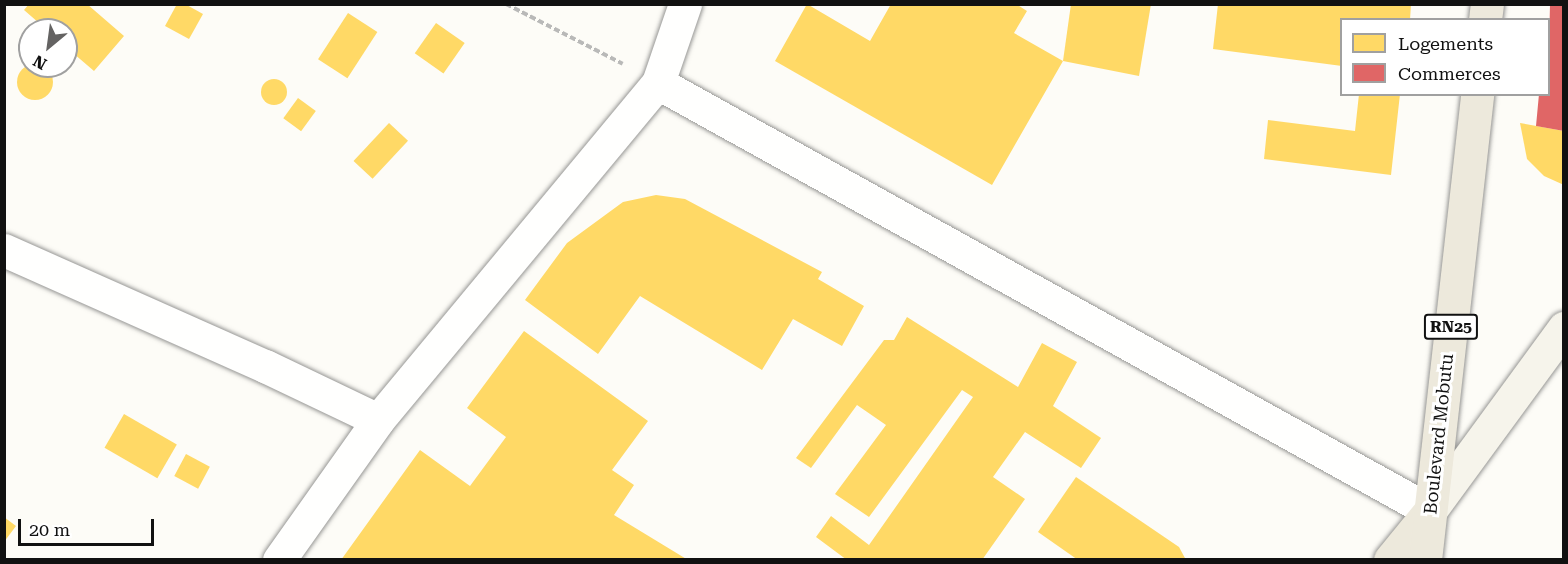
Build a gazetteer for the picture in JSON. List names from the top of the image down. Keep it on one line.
{"streets":{"main road":["RN25","Boulevard Mobutu"]},"legend":["Logements","Commerces"],"scale_bar":"20 m","north":"bottom left"}
